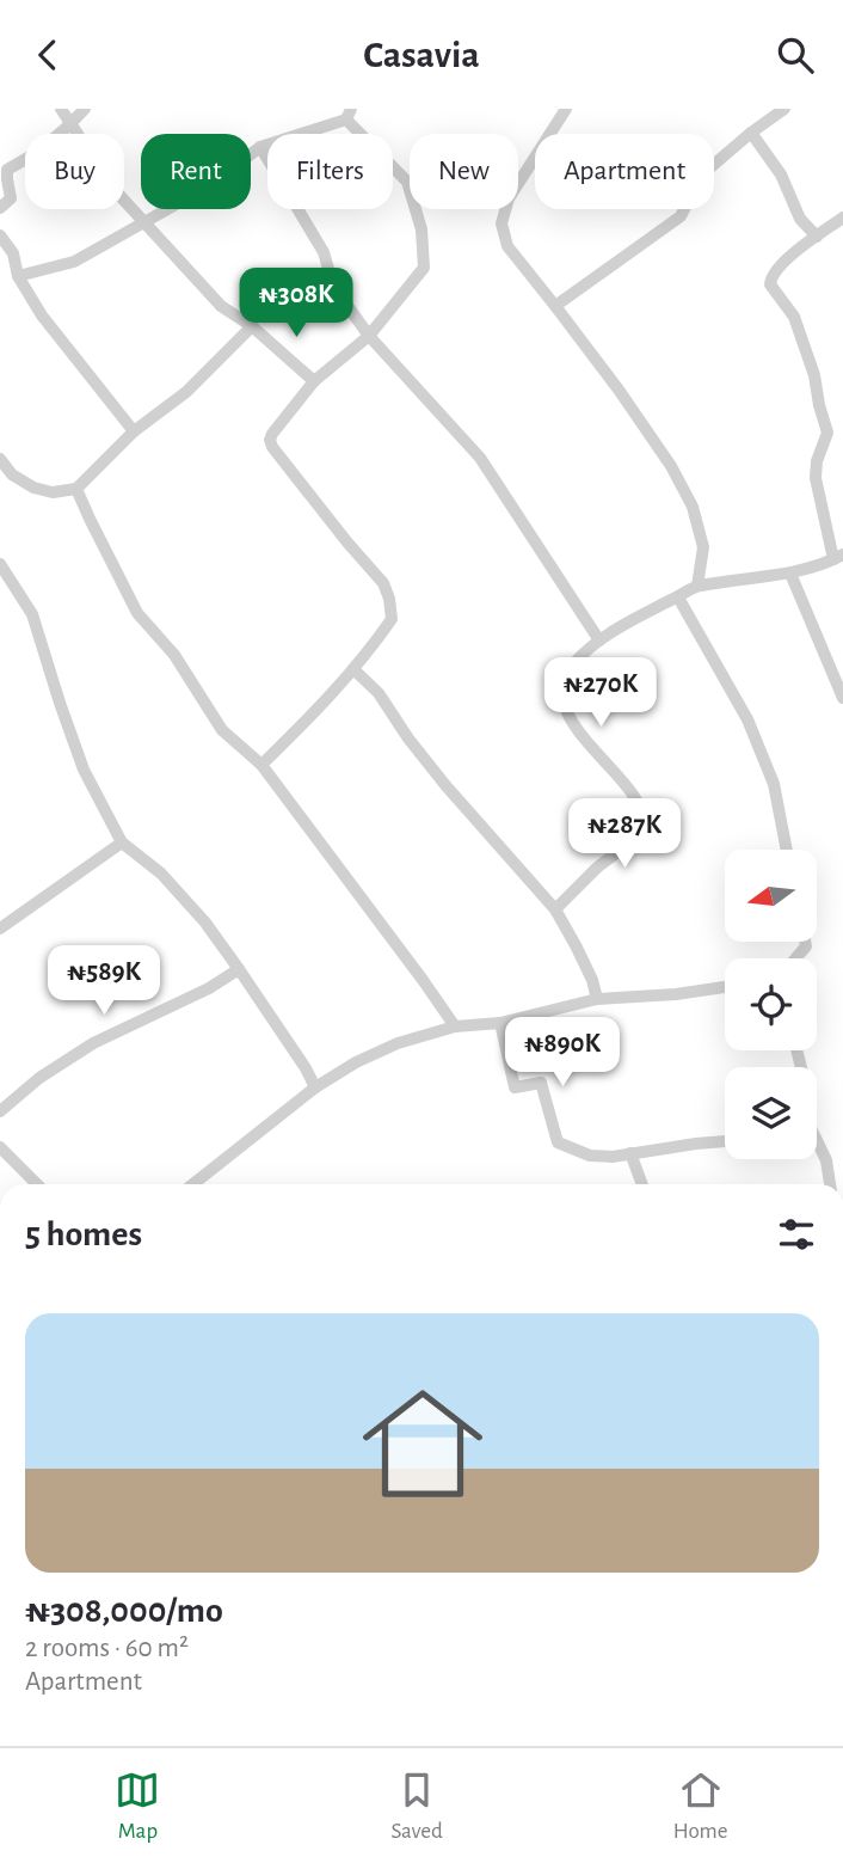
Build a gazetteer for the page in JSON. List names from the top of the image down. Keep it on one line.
{"north":"left","page":{"header":"Casavia","chip":["Buy","Rent","Filters","New","Apartment"],"price":["₦308K","₦270K","₦287K","₦589K","₦890K"],"heading":"5 homes","list":[{"name":"₦308,000/mo","note":"2 rooms · 60 m² · Apartment"}],"tabs":["Map","Saved","Home"]}}
